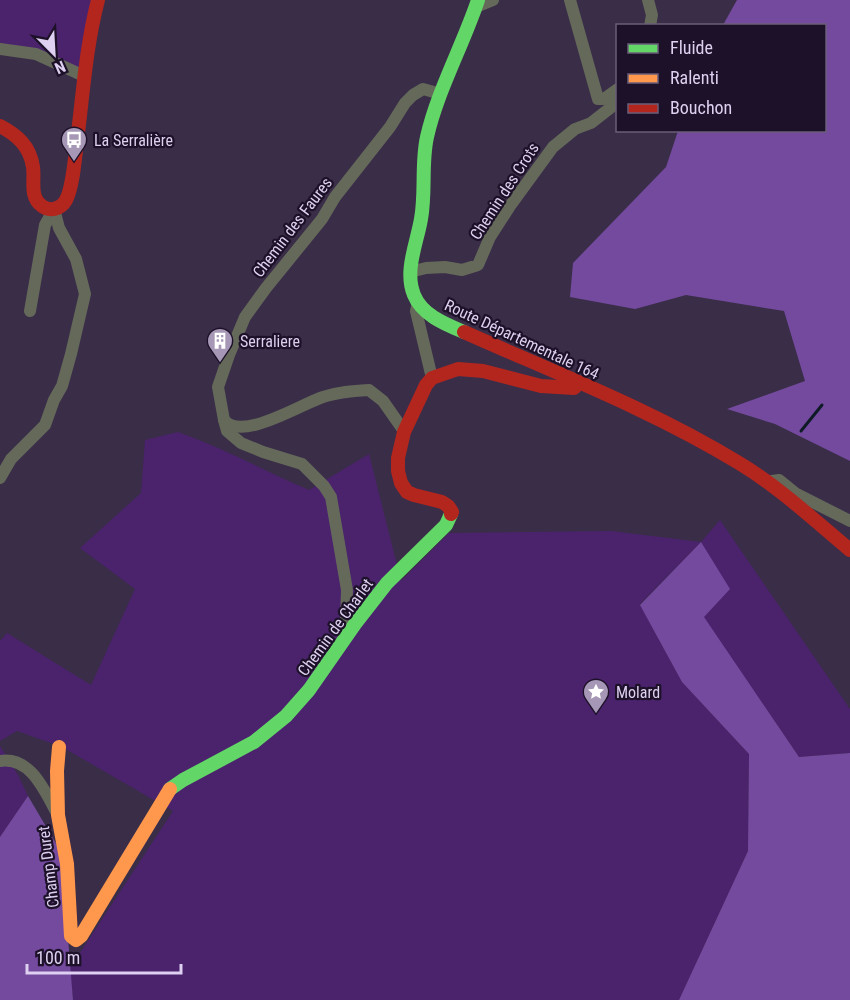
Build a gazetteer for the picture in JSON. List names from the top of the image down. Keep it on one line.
{"streets":{"street":["Chemin des Crots","Chemin des Faures","Route Départementale 164","Chemin de Charlet","Champ Duret"]},"crossings":[["Chemin de Charlet","Champ Duret"]],"places":{"bus stop":["La Serralière"],"building":["Serraliere"],"place":["Molard"]},"legend":["Fluide","Ralenti","Bouchon"],"scale_bar":"100 m","north":"bottom right"}
